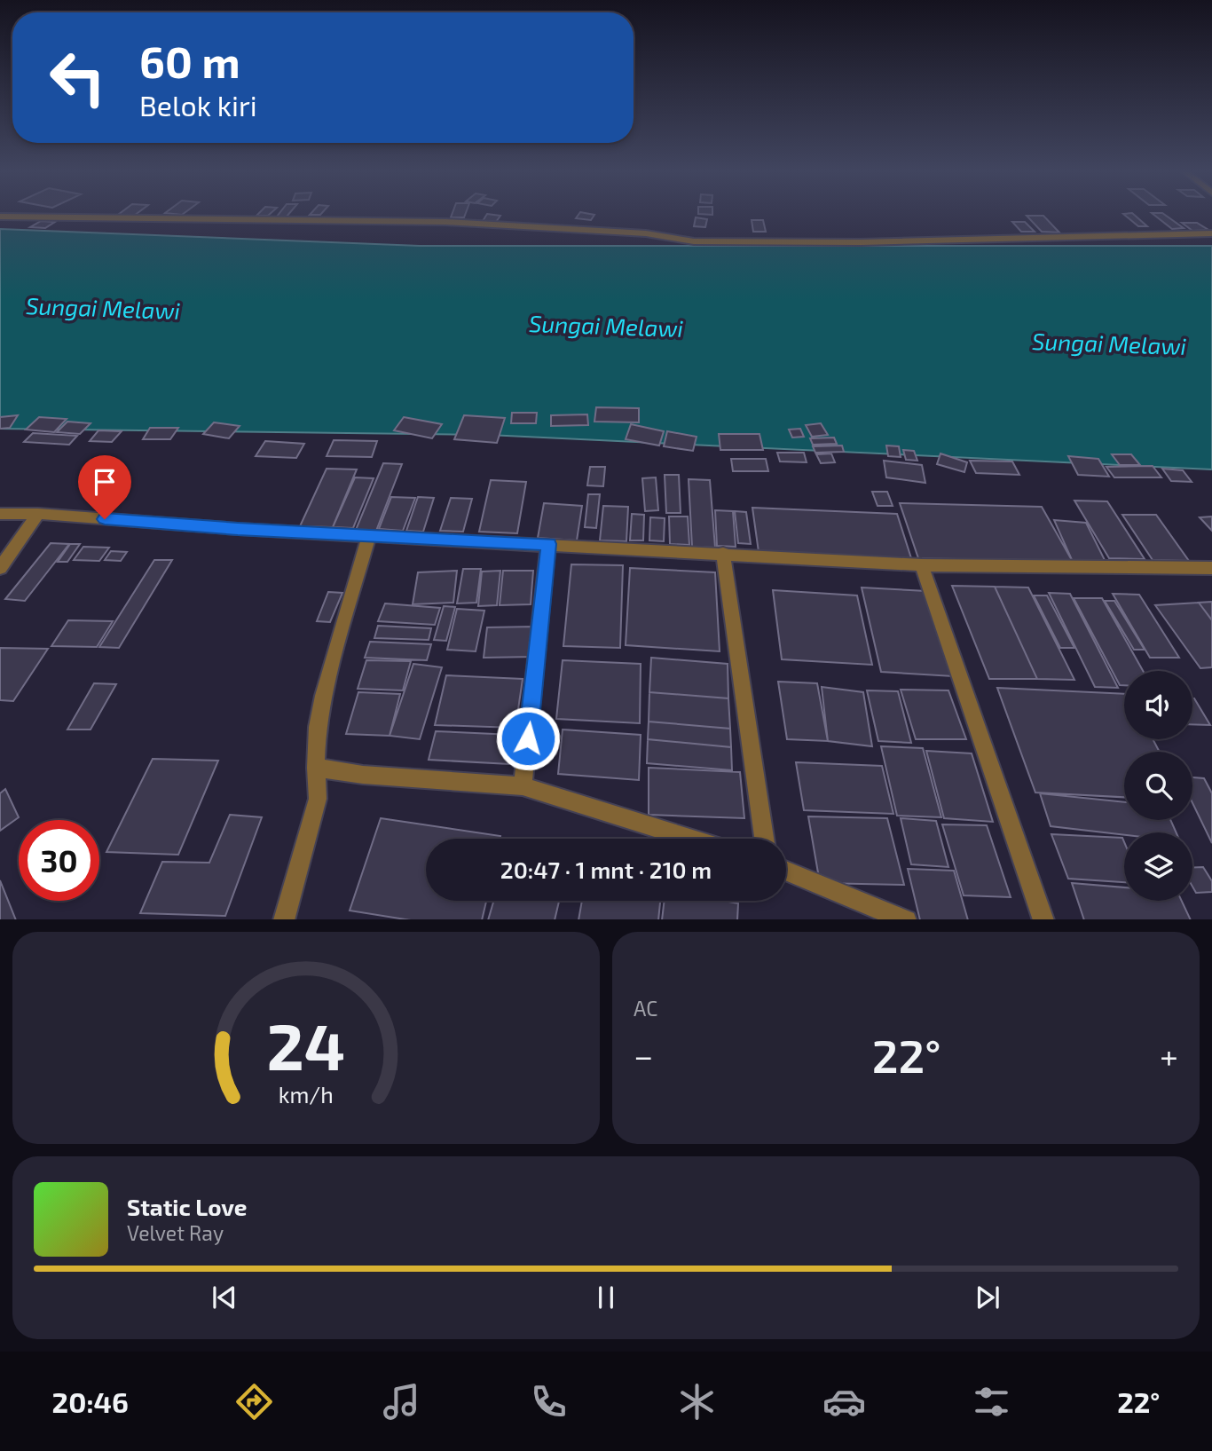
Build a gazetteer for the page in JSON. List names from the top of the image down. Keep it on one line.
{"water":["Sungai Melawi"],"page":{"turn":["60 m","Belok kiri"],"limit":"30","trip":"20:47 · 1 mnt · 210 m","tile":"AC","heat":["−","22°","+"],"song":["Static Love","Velvet Ray"],"tabs":["20:46","22°"],"gauge":["24","km/h"]}}
